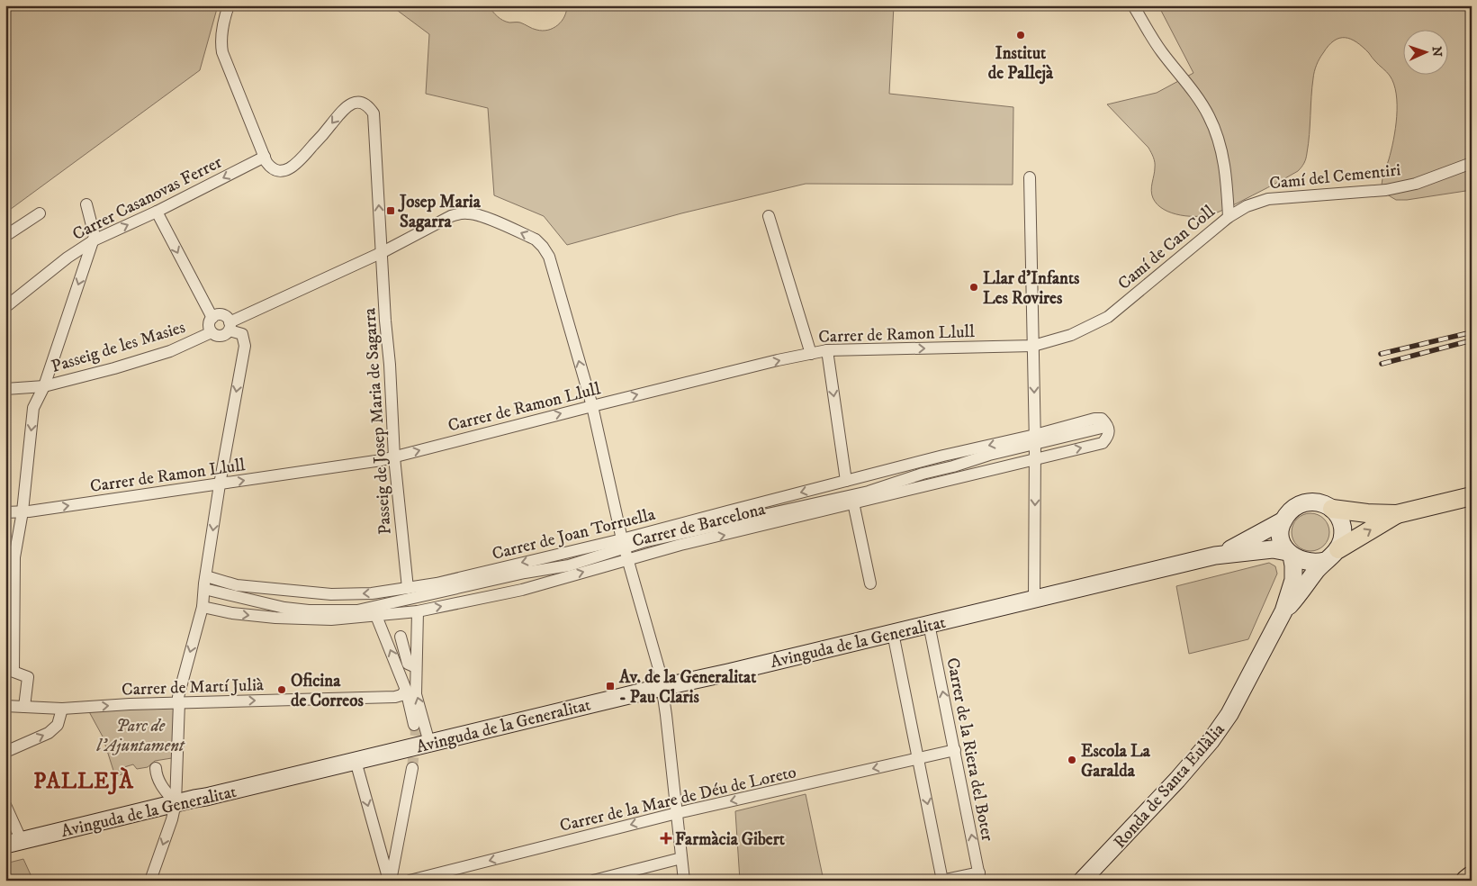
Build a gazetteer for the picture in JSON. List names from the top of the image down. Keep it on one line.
{"streets":{"main road":["Avinguda de la Generalitat","Ronda de Santa Eulàlia"],"street":["Camí del Cementiri","Carrer Casanovas Ferrer","Camí de Can Coll","Carrer de Ramon Llull","Passeig de les Masies","Passeig de Josep Maria de Sagarra","Carrer de Barcelona","Carrer de Joan Torruella","Carrer de Martí Julià","Carrer de la Riera del Boter","Carrer de la Mare de Déu de Loreto"]},"crossings":[["Camí del Cementiri","Camí de Can Coll"],["Carrer Casanovas Ferrer","Passeig de Josep Maria de Sagarra"],["Camí de Can Coll","Carrer de Ramon Llull"],["Carrer de Ramon Llull","Passeig de Josep Maria de Sagarra"],["Passeig de Josep Maria de Sagarra","Carrer de Joan Torruella"],["Carrer de Barcelona","Carrer de Joan Torruella"],["Avinguda de la Generalitat","Carrer de la Riera del Boter"],["Carrer de la Riera del Boter","Carrer de la Mare de Déu de Loreto"]],"one_way":["Carrer de Ramon Llull","Carrer de la Mare de Déu de Loreto"],"districts":["PALLEJÀ"],"parks":["Parc de l'Ajuntament"],"places":{"other":["Institut de Pallejà","Llar d'Infants Les Rovires","Oficina de Correos","Escola La Garalda"],"transit":["Josep Maria Sagarra","Av. de la Generalitat - Pau Claris"],"health":["Farmàcia Gibert"]},"north":"right"}
